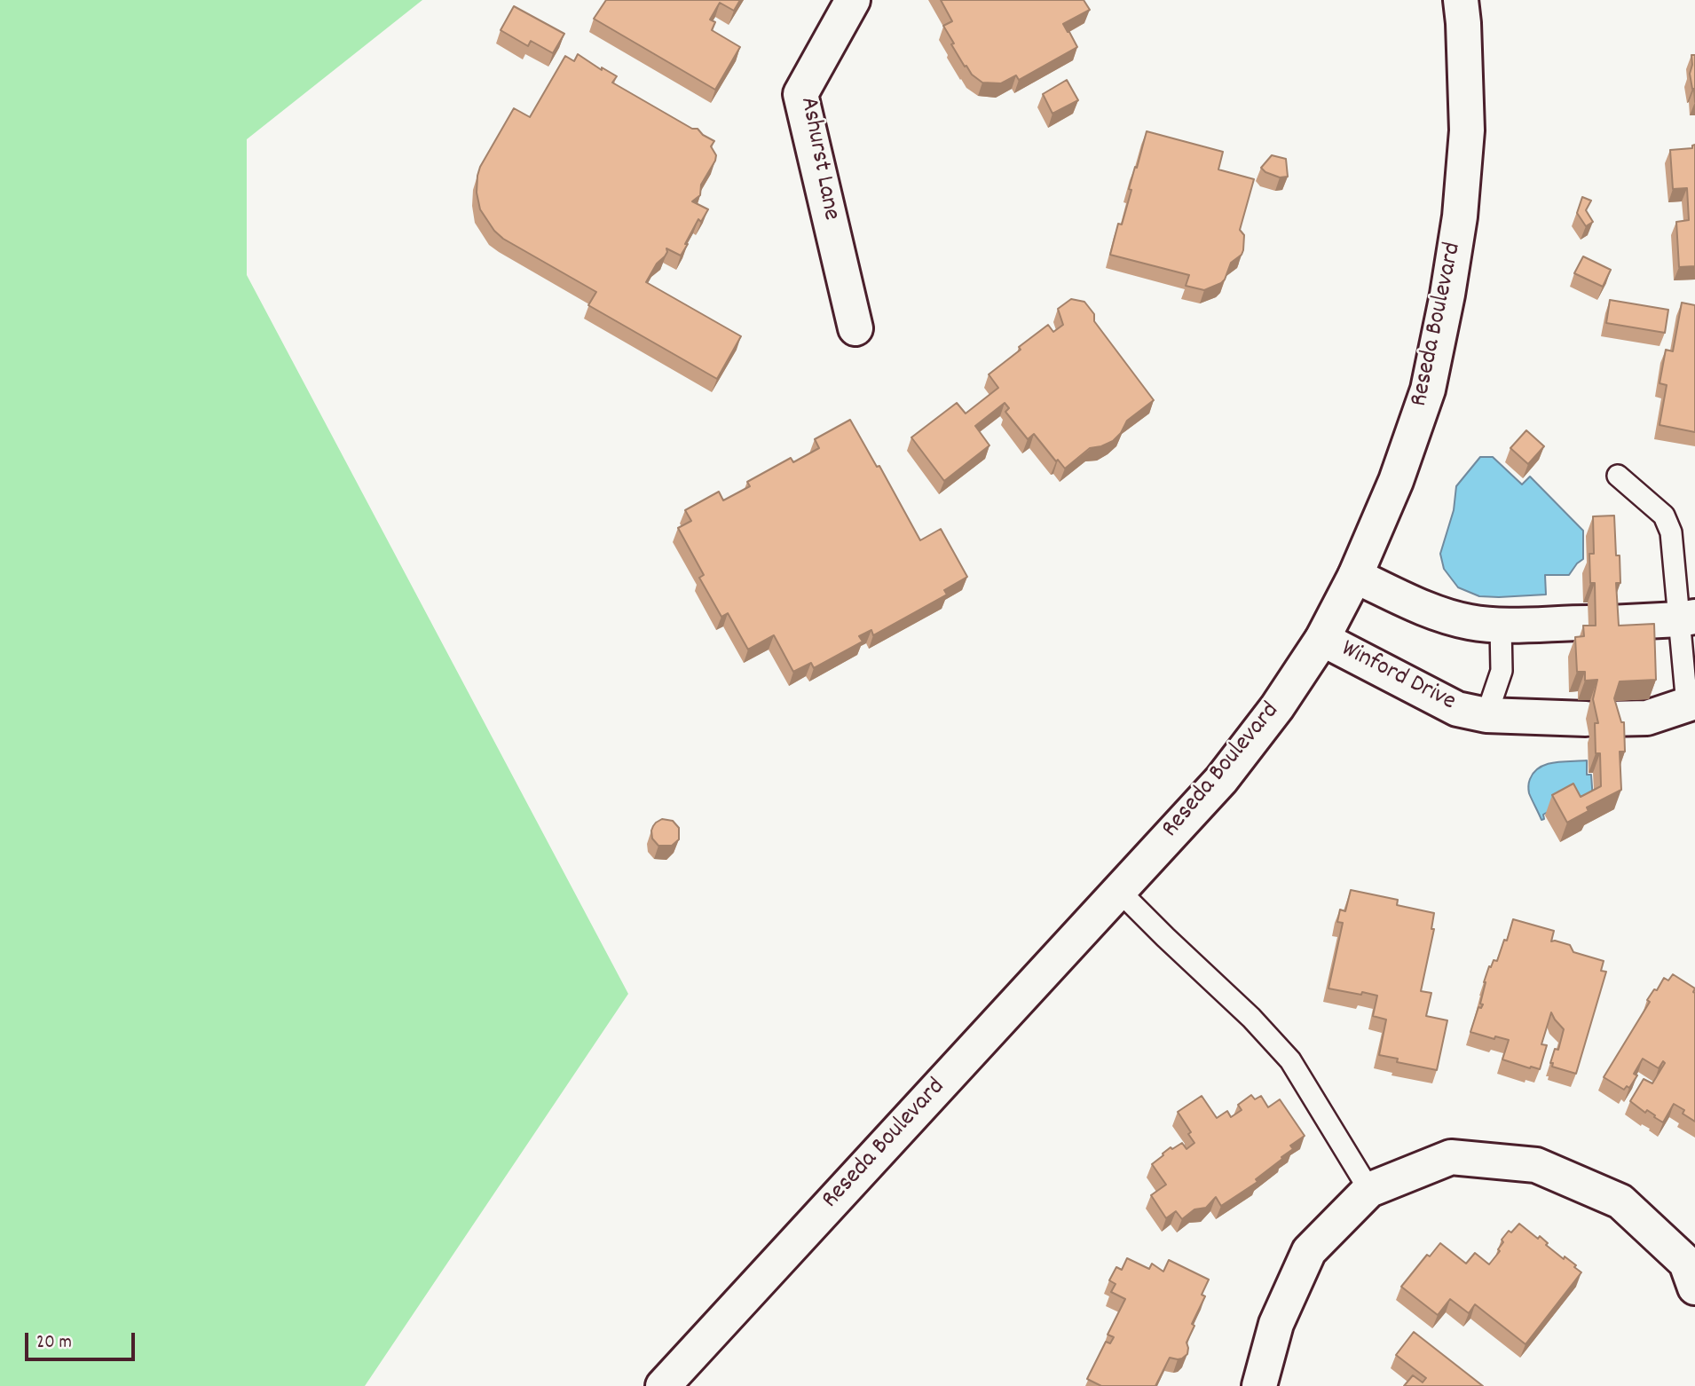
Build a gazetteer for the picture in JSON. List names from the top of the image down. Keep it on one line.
{"streets":{"street":["Ashurst Lane","Reseda Boulevard","Winford Drive"]},"crossings":[["Reseda Boulevard","Winford Drive"]],"scale_bar":"20 m"}
